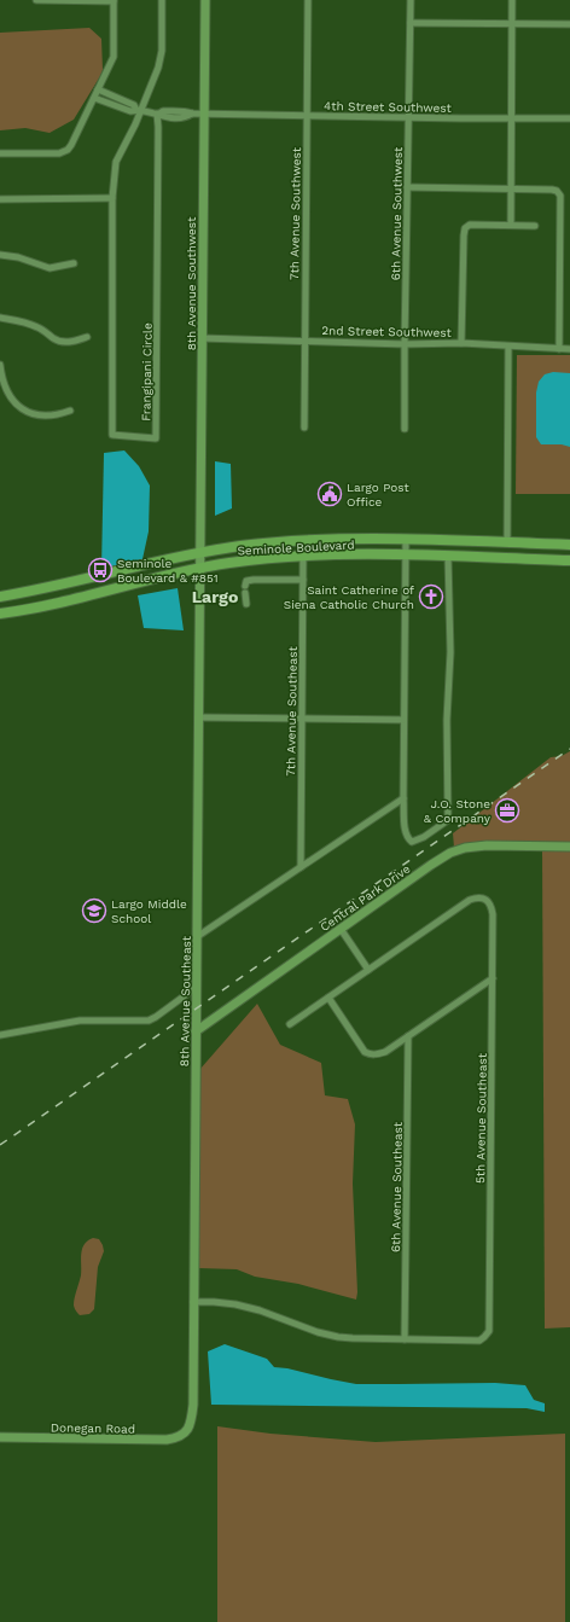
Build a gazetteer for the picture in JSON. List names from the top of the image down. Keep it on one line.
{"streets":{"main road":["Seminole Boulevard"],"street":["4th Street Southwest","7th Avenue Southwest","6th Avenue Southwest","8th Avenue Southwest","2nd Street Southwest","Frangipani Circle","7th Avenue Southeast","Central Park Drive","8th Avenue Southeast","5th Avenue Southeast","6th Avenue Southeast","Donegan Road"]},"crossings":[["4th Street Southwest","7th Avenue Southwest"],["4th Street Southwest","6th Avenue Southwest"],["4th Street Southwest","8th Avenue Southwest"],["4th Street Southwest","Frangipani Circle"],["7th Avenue Southwest","2nd Street Southwest"],["6th Avenue Southwest","2nd Street Southwest"],["8th Avenue Southwest","2nd Street Southwest"],["8th Avenue Southwest","Seminole Boulevard"],["8th Avenue Southwest","8th Avenue Southeast"],["Seminole Boulevard","7th Avenue Southeast"],["Seminole Boulevard","8th Avenue Southeast"],["Central Park Drive","8th Avenue Southeast"],["8th Avenue Southeast","Donegan Road"],["5th Avenue Southeast","6th Avenue Southeast"]],"districts":["Largo"],"places":{"public building":["Largo Post Office"],"bus stop":["Seminole Boulevard & #851"],"church":["Saint Catherine of Siena Catholic Church"],"office":["J.O. Stone & Company"],"school or university":["Largo Middle School"]}}
